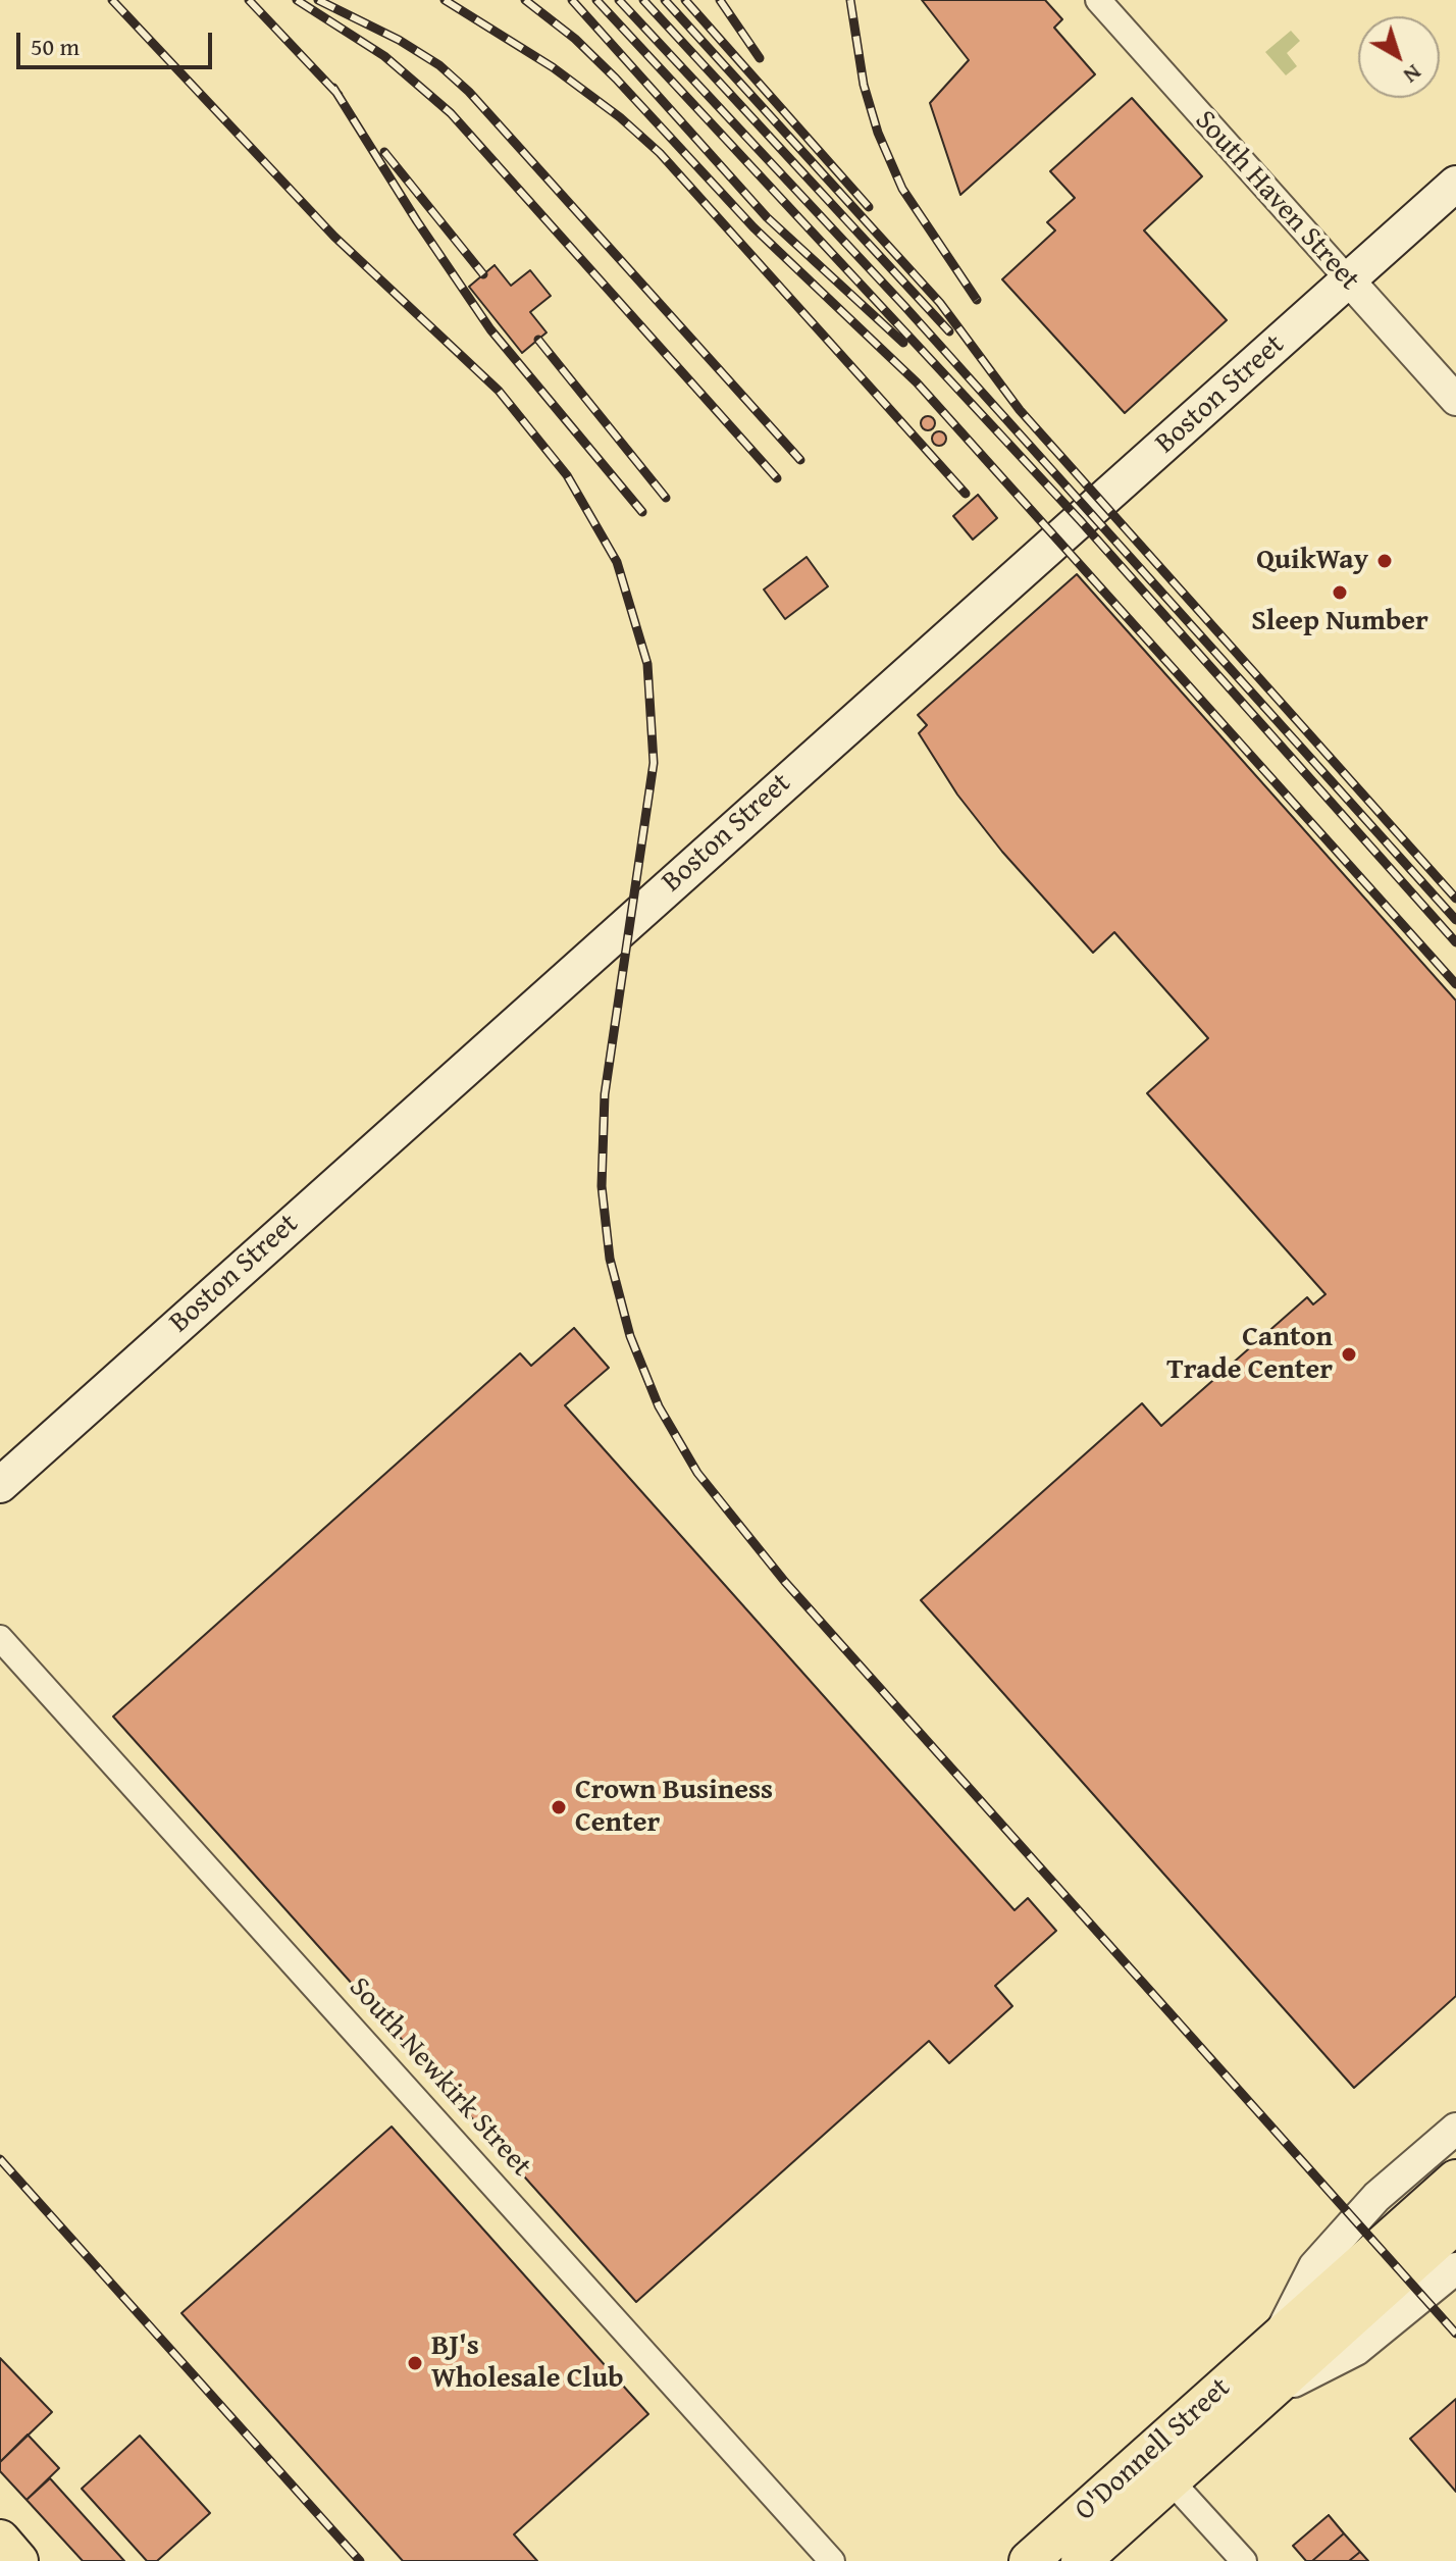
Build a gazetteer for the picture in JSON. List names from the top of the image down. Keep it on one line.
{"streets":{"main road":["Boston Street","O'Donnell Street"],"street":["South Haven Street","South Newkirk Street"]},"crossings":[["South Haven Street","Boston Street"]],"places":["QuikWay","Sleep Number","Canton Trade Center","Crown Business Center","BJ's Wholesale Club"],"scale_bar":"50 m","north":"bottom right"}
